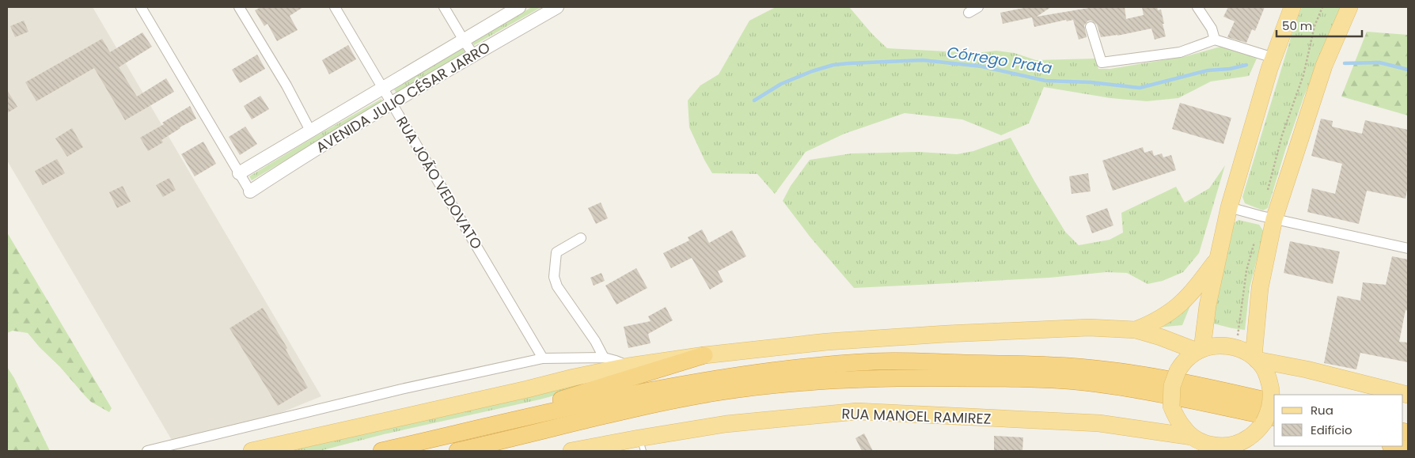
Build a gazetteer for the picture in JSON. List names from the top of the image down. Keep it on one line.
{"streets":{"main road":["RUA MANOEL RAMIREZ"],"street":["AVENIDA JULIO CÉSAR JARRO","RUA JOÃO VEDOVATO"]},"crossings":[["AVENIDA JULIO CÉSAR JARRO","RUA JOÃO VEDOVATO"]],"water":["Córrego Prata"],"legend":["Rua","Edifício"],"scale_bar":"50 m"}
